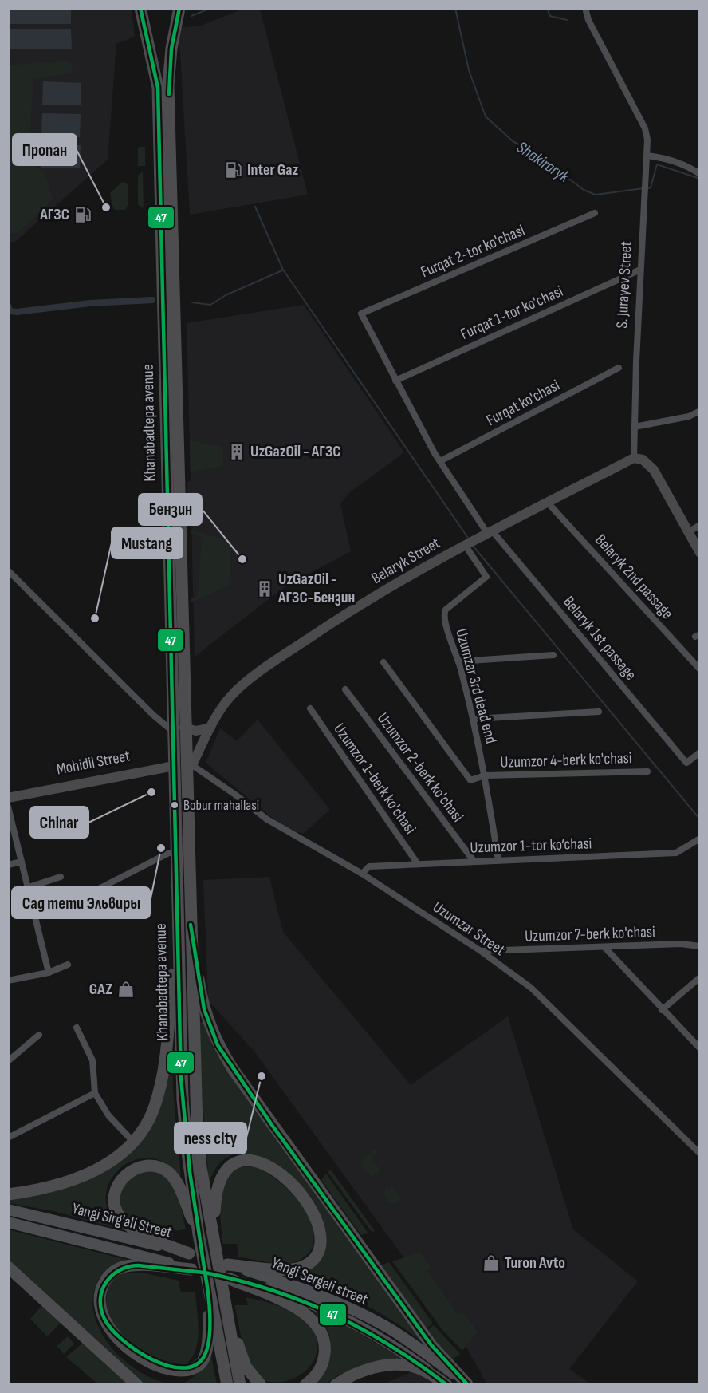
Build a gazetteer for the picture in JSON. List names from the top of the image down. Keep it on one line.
{"streets":{"highway":["Khanabadtepa avenue"],"main road":["Yangi Sirg'ali Street","Yangi Sergeli street"],"street":["Furqat 2-tor ko'chasi","S. Jurayev Street","Furqat 1-tor ko'chasi","Furqat ko'chasi","Belaryk Street","Belaryk 2nd passage","Belaryk 1st passage","Uzumzar 3rd dead end","Uzumzor 4-berk ko'chasi","Mohidil Street","Uzumzor 2-berk ko'chasi","Uzumzor 1-berk ko'chasi","Uzumzor 1-tor ko‘chasi","Uzumzar Street","Uzumzor 7-berk ko'chasi"]},"crossings":[["Furqat 2-tor ko'chasi","Belaryk 1st passage"],["S. Jurayev Street","Furqat 1-tor ko'chasi"],["S. Jurayev Street","Belaryk Street"],["Furqat 1-tor ko'chasi","Belaryk 1st passage"],["Furqat ko'chasi","Belaryk 1st passage"],["Khanabadtepa avenue","Belaryk Street"],["Khanabadtepa avenue","Mohidil Street"],["Khanabadtepa avenue","Uzumzar Street"],["Belaryk Street","Belaryk 2nd passage"],["Belaryk Street","Belaryk 1st passage"],["Belaryk Street","Uzumzar 3rd dead end"],["Belaryk Street","Mohidil Street"],["Belaryk Street","Uzumzar Street"],["Uzumzar 3rd dead end","Uzumzor 4-berk ko'chasi"],["Uzumzar 3rd dead end","Uzumzor 1-tor ko‘chasi"],["Mohidil Street","Uzumzar Street"],["Uzumzor 2-berk ko'chasi","Uzumzor 1-tor ko‘chasi"],["Uzumzor 1-berk ko'chasi","Uzumzor 1-tor ko‘chasi"],["Uzumzor 1-tor ko‘chasi","Uzumzar Street"],["Uzumzar Street","Uzumzor 7-berk ko'chasi"],["Yangi Sirg'ali Street","Yangi Sergeli street"]],"water":["Shakiraryk"],"places":{"fuel station":["Inter Gaz","АГЗС"],"other":["Пропан","Бензин","Mustang","Chinar","Bobur mahallasi","Сад тети Эльвиры","ness city"],"building":["UzGazOil - АГЗС","UzGazOil - АГЗС-Бензин"],"shop":["GAZ","Turon Avto"]},"lines":["transit line 47"]}
